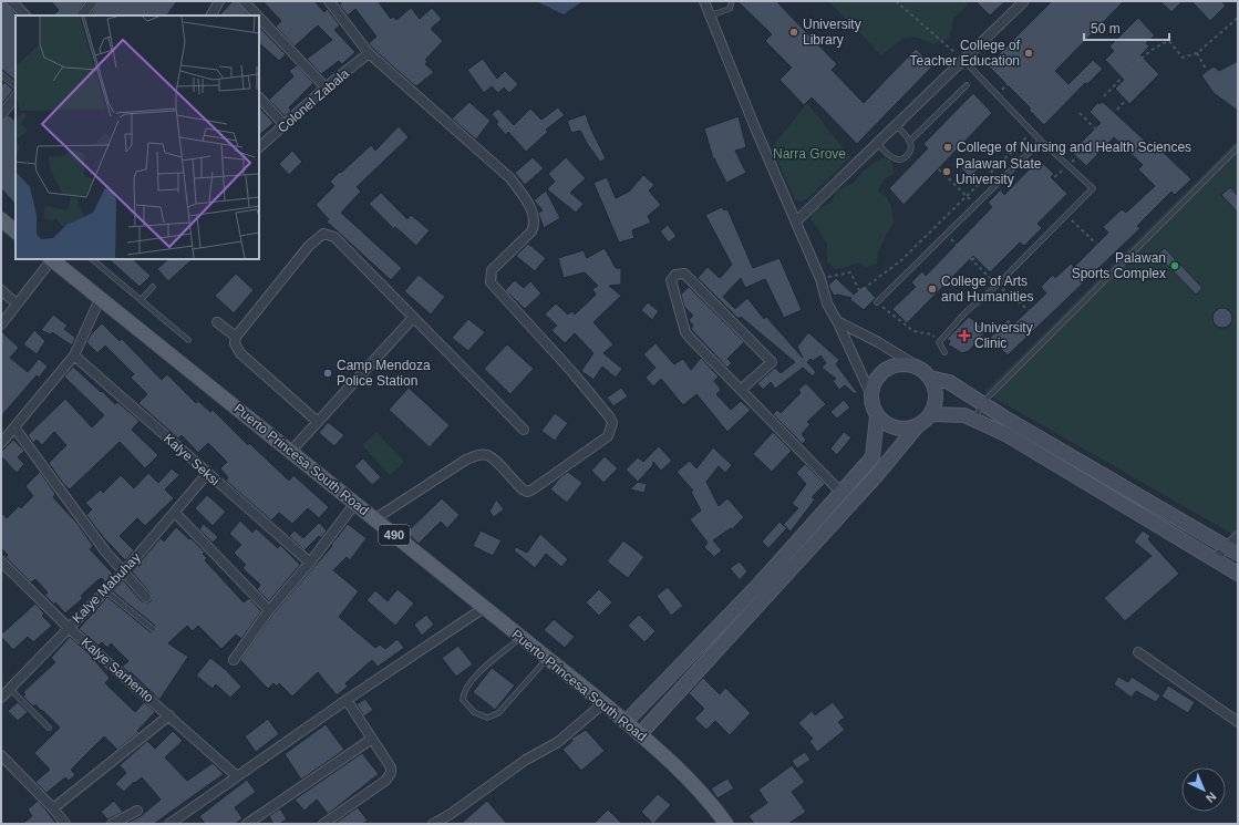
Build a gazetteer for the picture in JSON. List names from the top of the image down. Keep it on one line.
{"streets":{"main road":["Puerto Princesa South Road","490"],"street":["Colonel Zabala","Kalye Seksi","Kalye Mabuhay","Kalye Sarhento"]},"crossings":[["Kalye Seksi","Kalye Mabuhay"],["Kalye Mabuhay","Kalye Sarhento"]],"parks":["Narra Grove"],"places":{"other":["University Library","College of Teacher Education","College of Nursing and Health Sciences","Palawan State University","Palawan Sports Complex","College of Arts and Humanities","Camp Mendoza Police Station"],"health":["University Clinic"]},"scale_bar":"50 m","north":"bottom right"}
